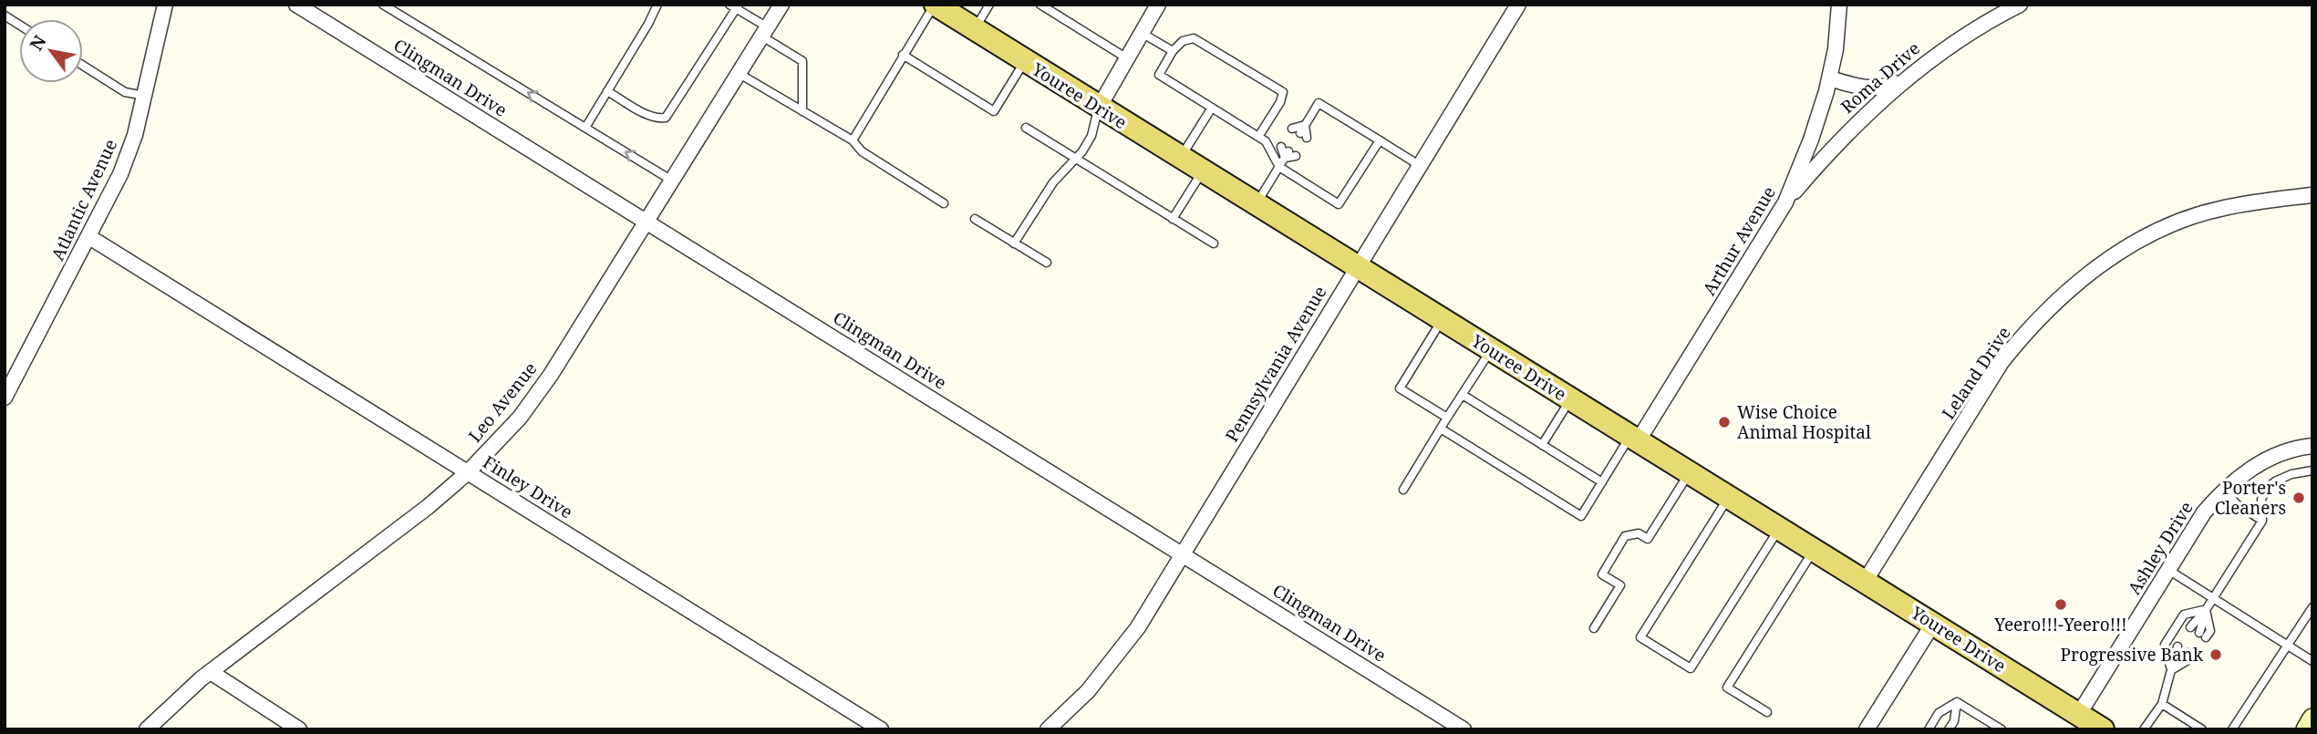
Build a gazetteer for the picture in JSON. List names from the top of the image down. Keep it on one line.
{"streets":{"main road":["Youree Drive"],"street":["Clingman Drive","Roma Drive","Atlantic Avenue","Arthur Avenue","Pennsylvania Avenue","Leland Drive","Leo Avenue","Finley Drive","Ashley Drive"]},"crossings":[["Clingman Drive","Pennsylvania Avenue"],["Clingman Drive","Leo Avenue"],["Roma Drive","Arthur Avenue"],["Youree Drive","Arthur Avenue"],["Youree Drive","Pennsylvania Avenue"],["Youree Drive","Leland Drive"],["Youree Drive","Ashley Drive"],["Atlantic Avenue","Finley Drive"],["Leo Avenue","Finley Drive"]],"places":["Wise Choice Animal Hospital","Porter's Cleaners","Yeero!!!-Yeero!!!","Progressive Bank"],"north":"top left"}
